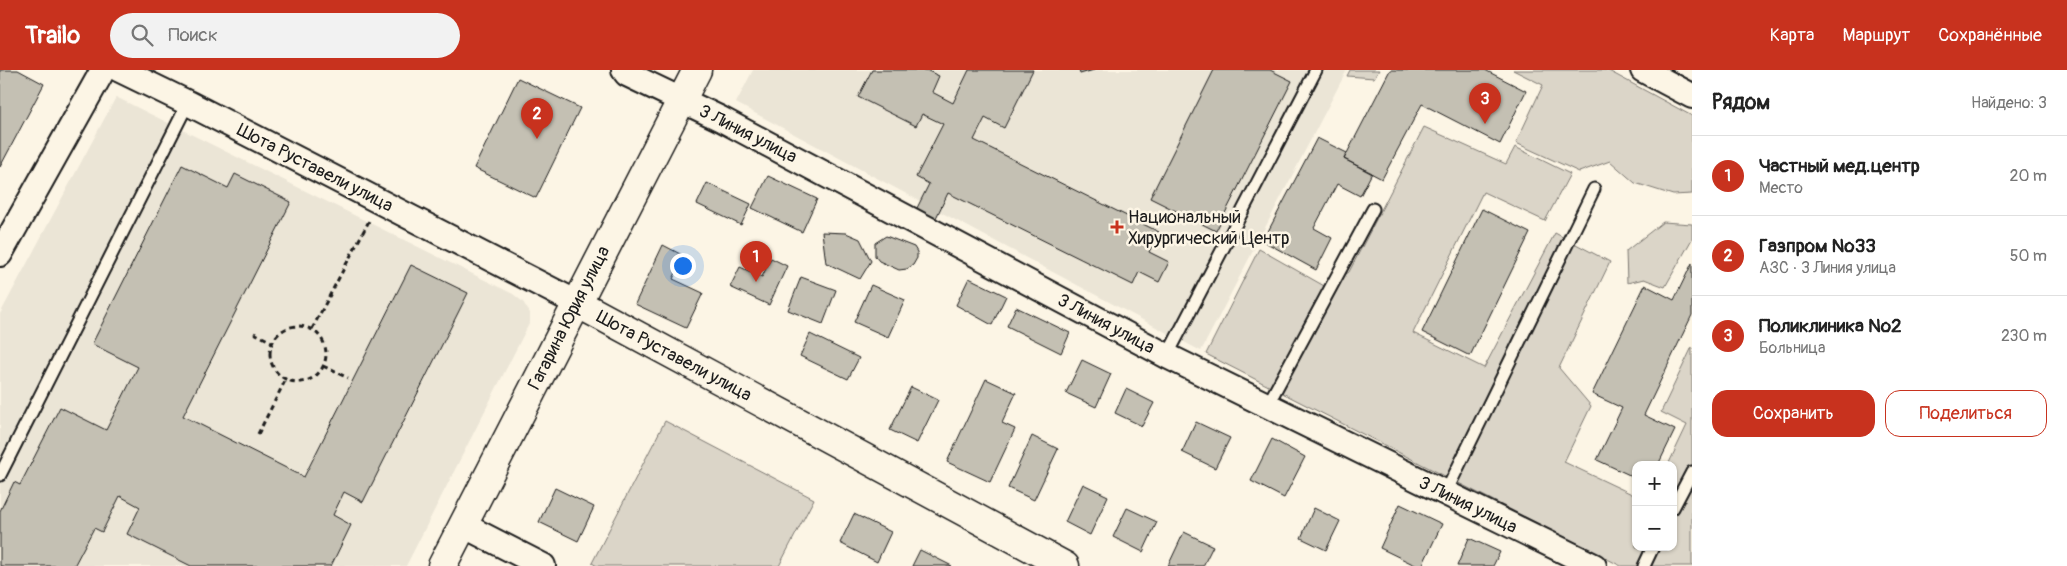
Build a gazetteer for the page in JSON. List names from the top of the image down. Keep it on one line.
{"streets":{"main road":["Шота Руставели улица","Гагарина Юрия улица"],"street":["3 Линия улица"]},"crossings":[["3 Линия улица","Гагарина Юрия улица"],["Шота Руставели улица","Гагарина Юрия улица"]],"places":{"health":["Национальный Хирургический Центр"]},"page":{"header":"Trailo","search":"Поиск","nav":["Карта","Маршрут","Сохранённые"],"heading":["Рядом","Найдено: 3"],"pins":["3","2","1"],"list":[{"mark":"1","name":"Частный мед.центр","note":"Место","value":"20 m"},{"mark":"2","name":"Газпром №33","note":"АЗС · 3 Линия улица","value":"50 m"},{"mark":"3","name":"Поликлиника №2","note":"Больница","value":"230 m"}],"buttons":["Сохранить","Поделиться"],"map_buttons":["+","−"]}}
